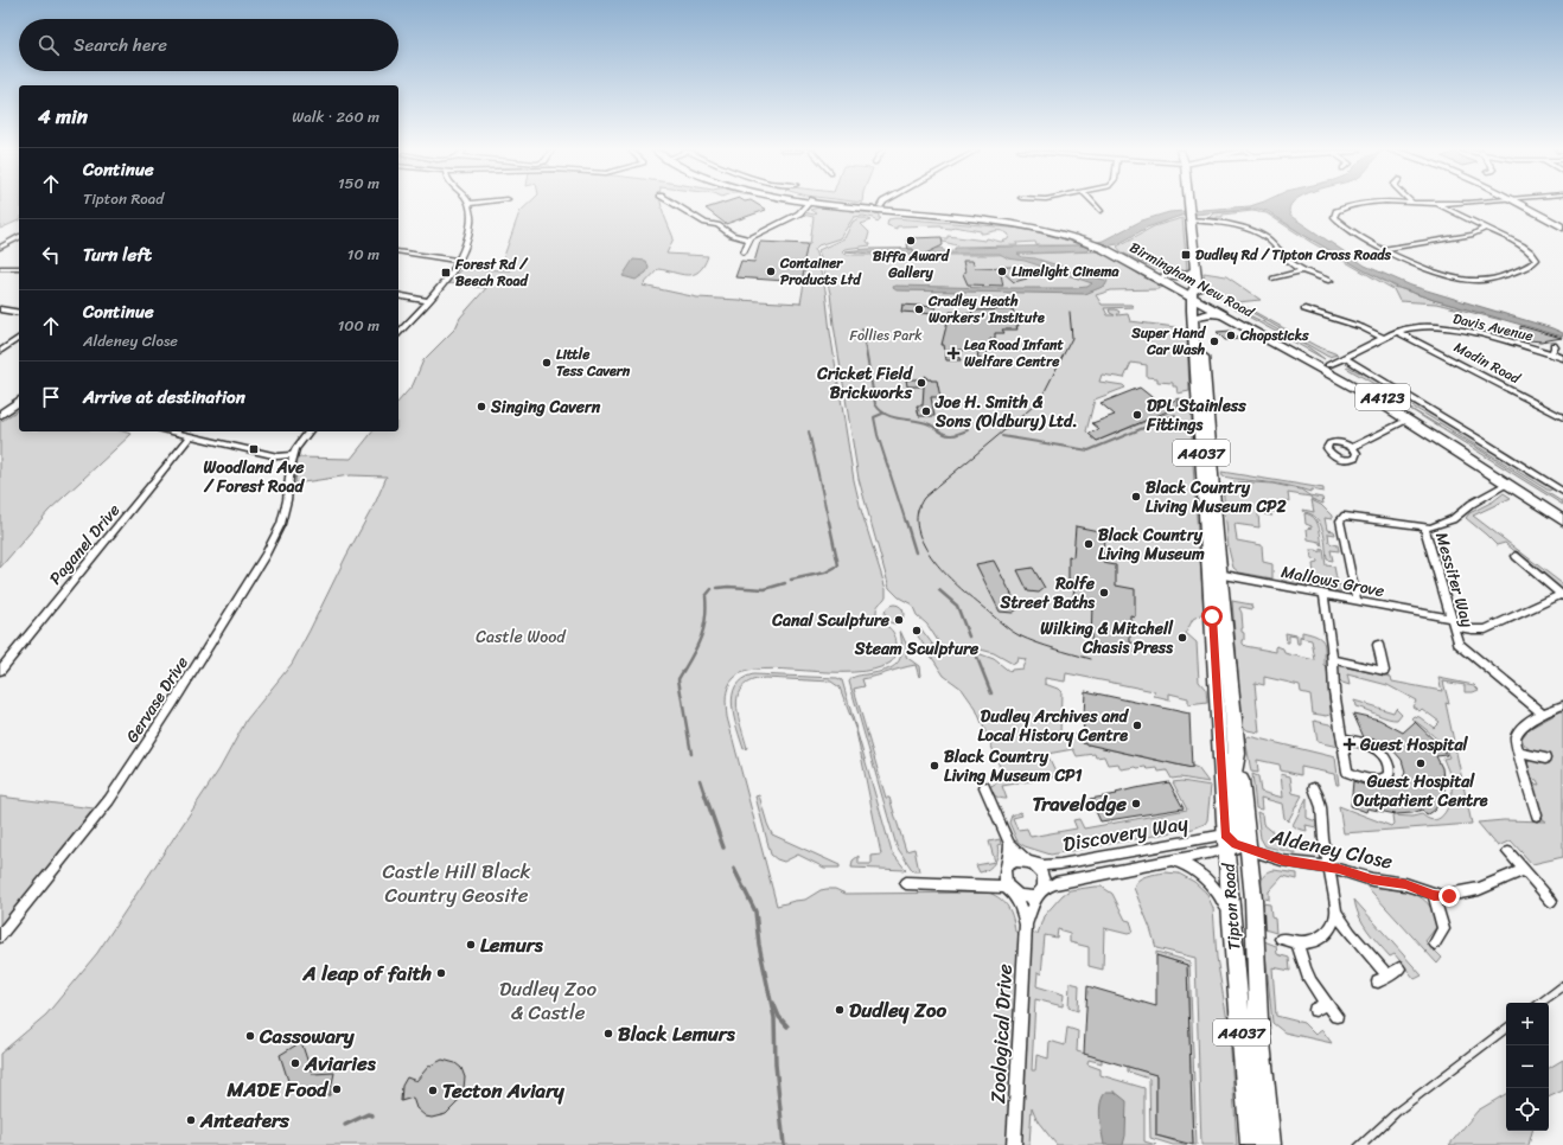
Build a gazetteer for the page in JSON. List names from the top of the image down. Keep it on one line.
{"streets":{"main road":["Birmingham New Road","A4123","A4037","Tipton Road"],"street":["Davis Avenue","Madin Road","Paganel Drive","Messiter Way","Mallows Grove","Gervase Drive","Discovery Way","Aldeney Close","Zoological Drive"]},"crossings":[["Birmingham New Road","Davis Avenue"],["Birmingham New Road","A4037"],["Birmingham New Road","Tipton Road"],["Davis Avenue","Madin Road"],["A4037","Tipton Road"],["Messiter Way","Mallows Grove"],["Mallows Grove","Tipton Road"],["Discovery Way","Aldeney Close"],["Discovery Way","Tipton Road"],["Discovery Way","Zoological Drive"],["Aldeney Close","Tipton Road"]],"parks":["Follies Park","Castle Wood","Castle Hill Black Country Geosite","Dudley Zoo & Castle"],"places":{"other":["Biffa Award Gallery","Container Products Ltd","Limelight Cinema","Cradley Heath Workers' Institute","Chopsticks","Super Hand Car Wash","Little Tess Cavern","Cricket Field Brickworks","Singing Cavern","Joe H. Smith & Sons (Oldbury) Ltd.","DPL Stainless Fittings","Black Country Living Museum CP2","Black Country Living Museum","Rolfe Street Baths","Canal Sculpture","Steam Sculpture","Wilking & Mitchell Chasis Press","Dudley Archives and Local History Centre","Guest Hospital Outpatient Centre","Black Country Living Museum CP1","Travelodge","Lemurs","A leap of faith","Dudley Zoo","Black Lemurs","Cassowary","Aviaries","MADE Food","Tecton Aviary","Anteaters"],"transit":["Dudley Rd / Tipton Cross Roads","Forest Rd / Beech Road","Woodland Ave / Forest Road"],"health":["Lea Road Infant Welfare Centre","Guest Hospital"]},"page":{"search":"Search here","heading":["4 min","Walk · 260 m"],"list":[["Continue","Tipton Road","150 m"],["Turn left","10 m"],["Continue","Aldeney Close","100 m"],"Arrive at destination"],"map_buttons":["+","−"]}}
